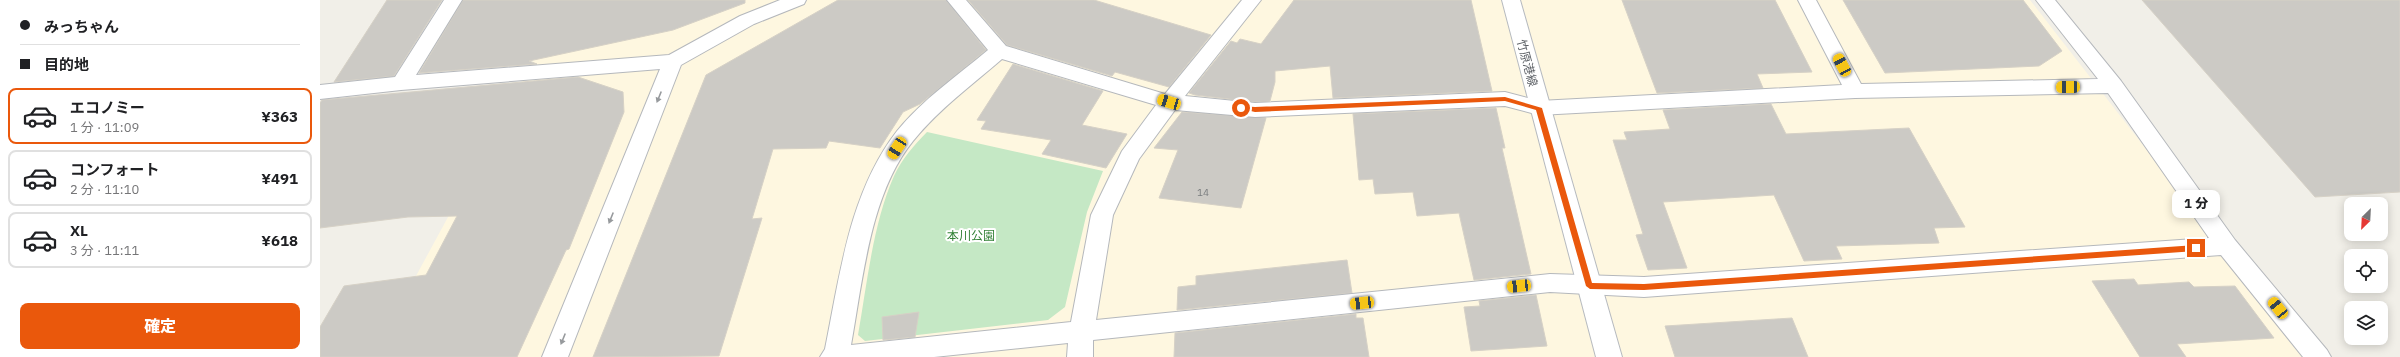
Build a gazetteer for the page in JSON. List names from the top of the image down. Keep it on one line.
{"streets":{"street":["竹原港線"]},"parks":["本川公園"],"house_numbers":["14"],"north":"bottom left","page":{"banner":["みっちゃん","目的地"],"list":[{"name":"エコノミー","note":"1 分 · 11:09","value":"¥363"},{"name":"コンフォート","note":"2 分 · 11:10","value":"¥491"},{"name":"XL","note":"3 分 · 11:11","value":"¥618"}],"bubble":"1 分","buttons":"確定"}}
